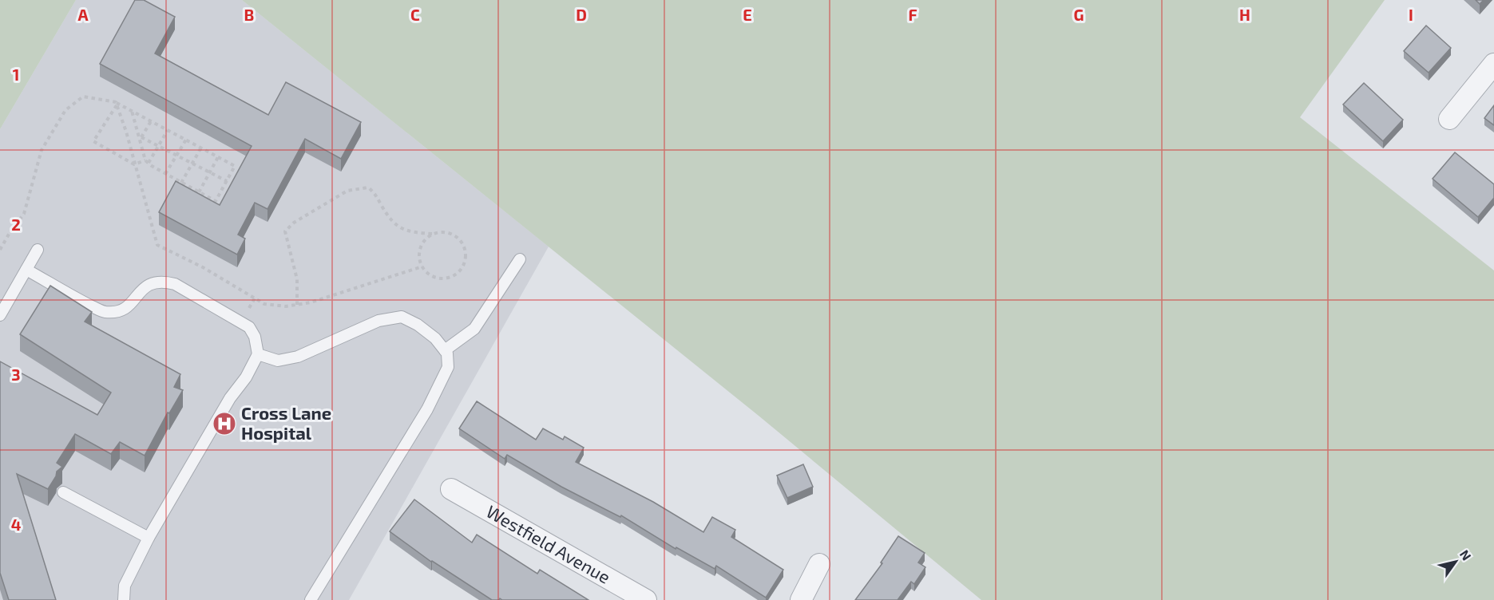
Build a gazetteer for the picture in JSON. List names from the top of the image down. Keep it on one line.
{"streets":{"street":["Westfield Avenue"]},"places":{"hospital":["Cross Lane Hospital"]},"north":"top right","grid":{"columns":["A","B","C","D","E","F","G","H","I"],"rows":["1","2","3","4"]}}
